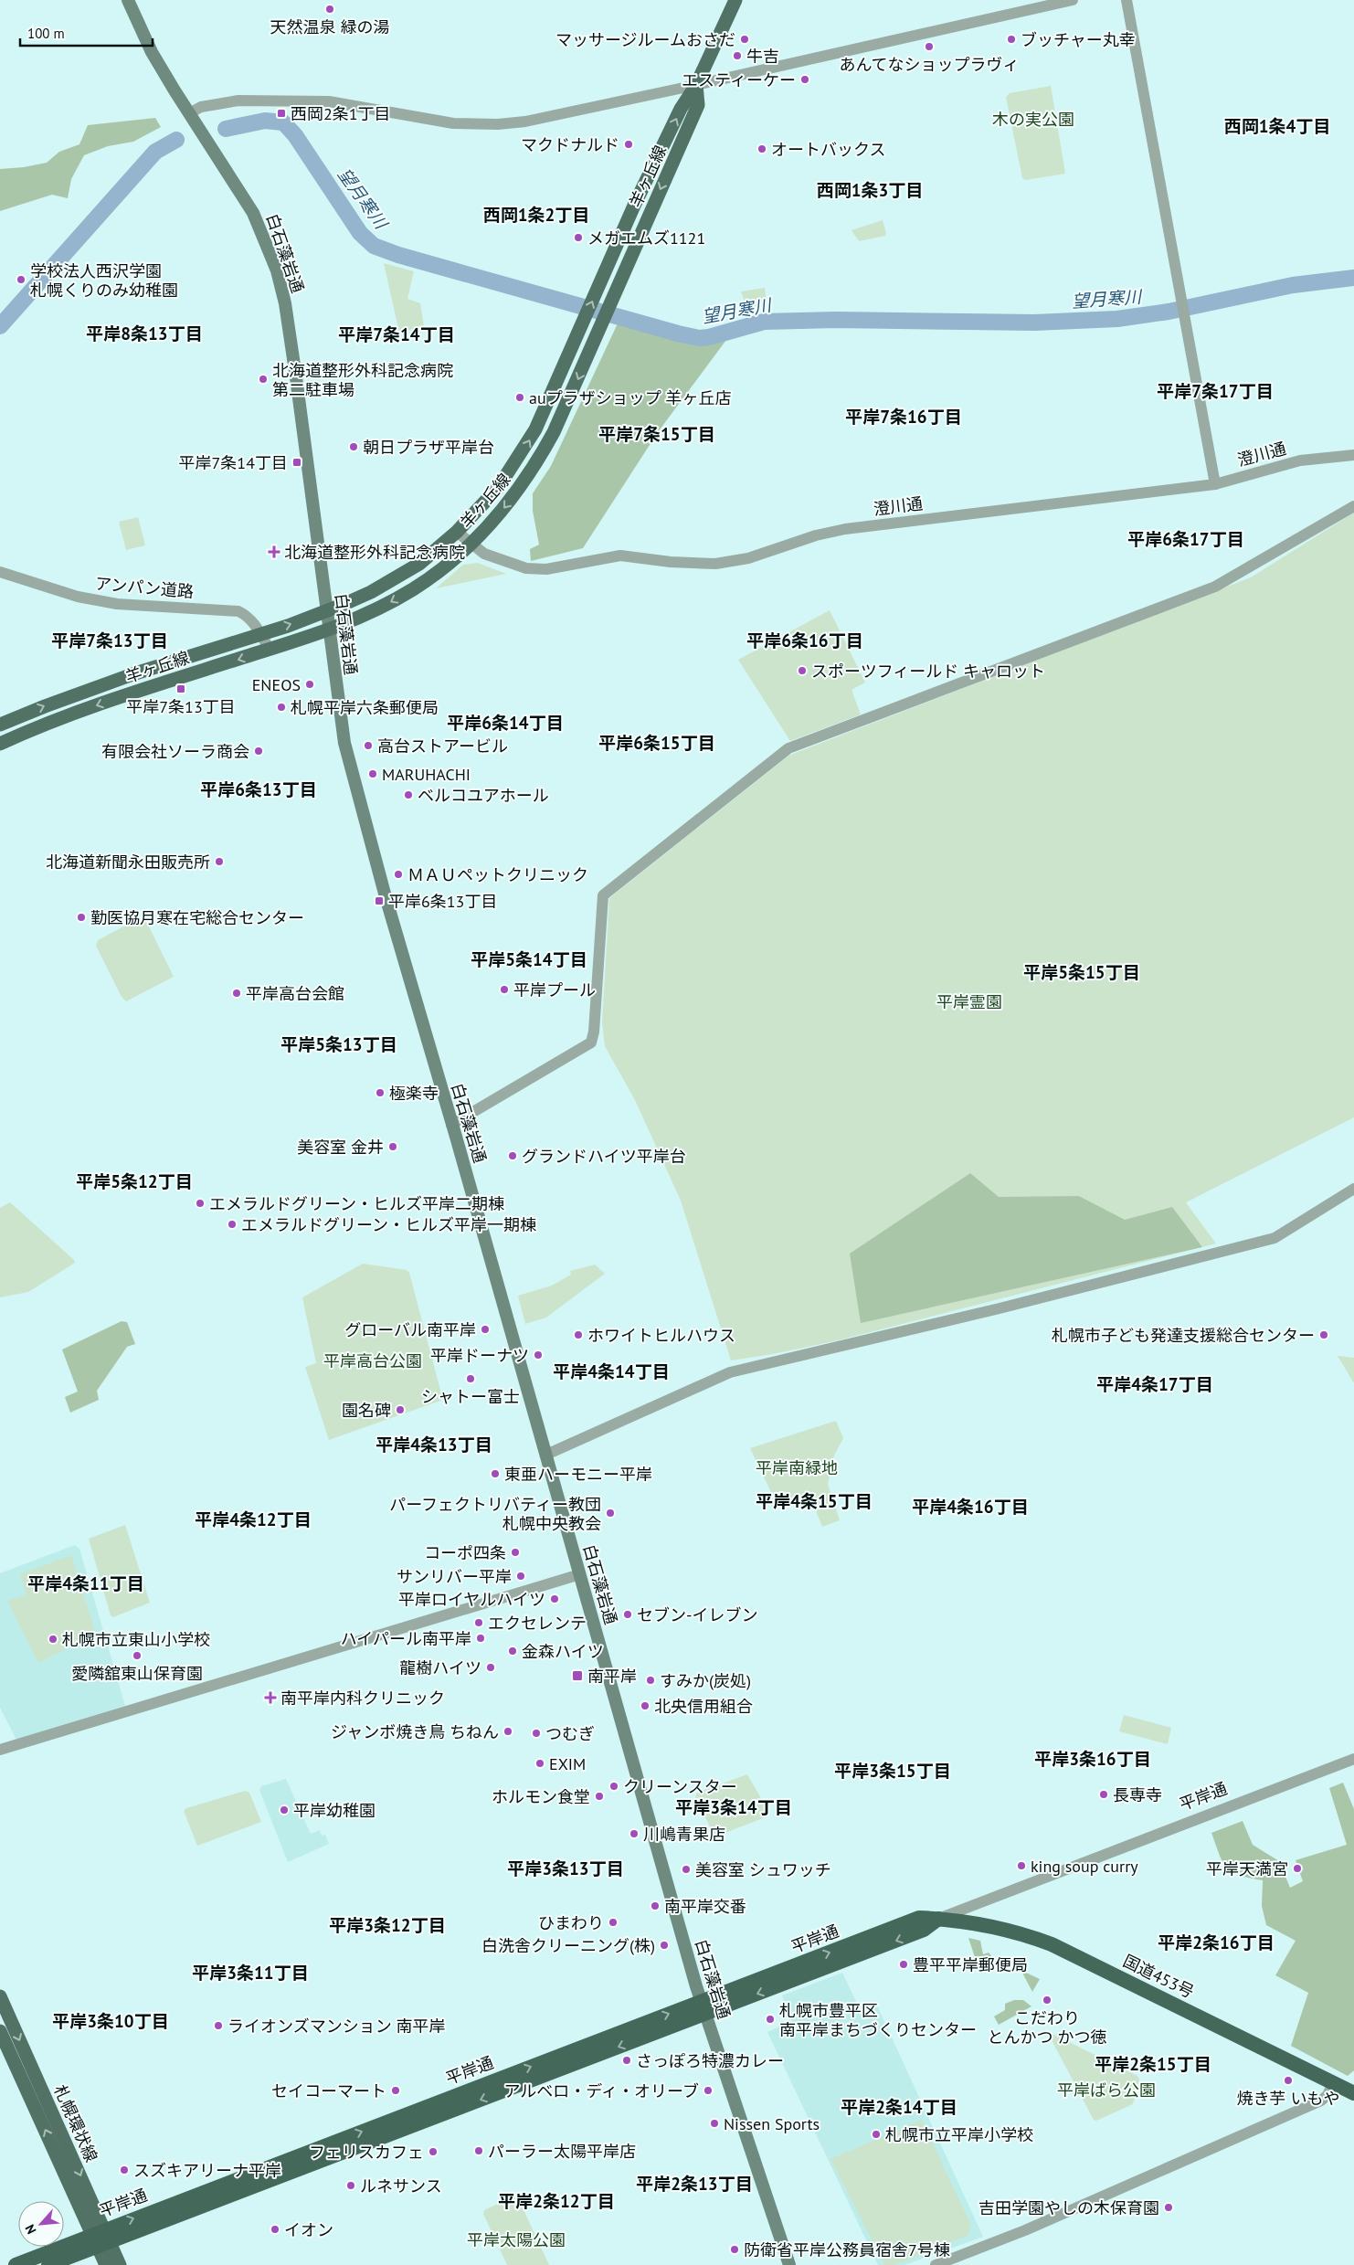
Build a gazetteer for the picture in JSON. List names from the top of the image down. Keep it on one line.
{"streets":{"highway":["平岸通","国道453号"],"main road":["羊ヶ丘線","白石藻岩通","札幌環状線"],"street":["澄川通","アンパン道路"]},"crossings":[["羊ヶ丘線","白石藻岩通"],["羊ヶ丘線","澄川通"],["羊ヶ丘線","アンパン道路"],["白石藻岩通","平岸通"],["平岸通","国道453号"],["平岸通","札幌環状線"]],"districts":["西岡1条4丁目","西岡1条3丁目","西岡1条2丁目","平岸8条13丁目","平岸7条14丁目","平岸7条17丁目","平岸7条16丁目","平岸7条15丁目","平岸6条17丁目","平岸7条13丁目","平岸6条16丁目","平岸6条14丁目","平岸6条15丁目","平岸6条13丁目","平岸5条14丁目","平岸5条15丁目","平岸5条13丁目","平岸5条12丁目","平岸4条14丁目","平岸4条17丁目","平岸4条13丁目","平岸4条15丁目","平岸4条16丁目","平岸4条12丁目","平岸4条11丁目","平岸3条16丁目","平岸3条15丁目","平岸3条14丁目","平岸3条13丁目","平岸3条12丁目","平岸2条16丁目","平岸3条11丁目","平岸3条10丁目","平岸2条15丁目","平岸2条14丁目","平岸2条13丁目","平岸2条12丁目"],"water":["望月寒川"],"parks":["木の実公園","平岸霊園","平岸高台公園","平岸南緑地","平岸ばら公園","平岸太陽公園"],"places":{"other":["天然温泉 緑の湯","マッサージルームおさだ","ブッチャー丸幸","あんてなショップラヴィ","牛吉","エスティーケー","マクドナルド","オートバックス","メガエムズ1121","学校法人西沢学園 札幌くりのみ幼稚園","北海道整形外科記念病院 第二駐車場","auプラザショップ 羊ヶ丘店","朝日プラザ平岸台","スポーツフィールド キャロット","ENEOS","札幌平岸六条郵便局","高台ストアービル","有限会社ソーラ商会","MARUHACHI","ベルコユアホール","北海道新聞永田販売所","ＭＡＵペットクリニック","勤医協月寒在宅総合センター","平岸プール","平岸高台会館","極楽寺","美容室 金井","グランドハイツ平岸台","エメラルドグリーン・ヒルズ平岸二期棟","エメラルドグリーン・ヒルズ平岸一期棟","グローバル南平岸","ホワイトヒルハウス","札幌市子ども発達支援総合センター","平岸ドーナツ","シャトー富士","園名碑","東亜ハーモニー平岸","パーフェクトリバティー教団 札幌中央教会","コーポ四条","サンリバー平岸","平岸ロイヤルハイツ","セブン-イレブン","エクセレンテ","ハイパール南平岸","札幌市立東山小学校","金森ハイツ","愛隣舘東山保育園","龍樹ハイツ","すみか(炭処)","北央信用組合","ジャンボ焼き鳥 ちねん","つむぎ","EXIM","クリーンスター","長専寺","ホルモン食堂","平岸幼稚園","川嶋青果店","king soup curry","平岸天満宮","美容室 シュワッチ","南平岸交番","ひまわり","白洗舎クリーニング(株)","豊平平岸郵便局","こだわり とんかつ かつ徳","札幌市豊平区 南平岸まちづくりセンター","ライオンズマンション 南平岸","さっぽろ特濃カレー","焼き芋 いもや","セイコーマート","アルベロ・ディ・オリーブ","Nissen Sports","札幌市立平岸小学校","パーラー太陽平岸店","フェリスカフェ","スズキアリーナ平岸","ルネサンス","吉田学園やしの木保育園","イオン","防衛省平岸公務員宿舎7号棟"],"transit":["西岡2条1丁目","平岸7条14丁目","平岸7条13丁目","平岸6条13丁目","南平岸"],"health":["北海道整形外科記念病院","南平岸内科クリニック"]},"scale_bar":"100 m","north":"bottom left"}
